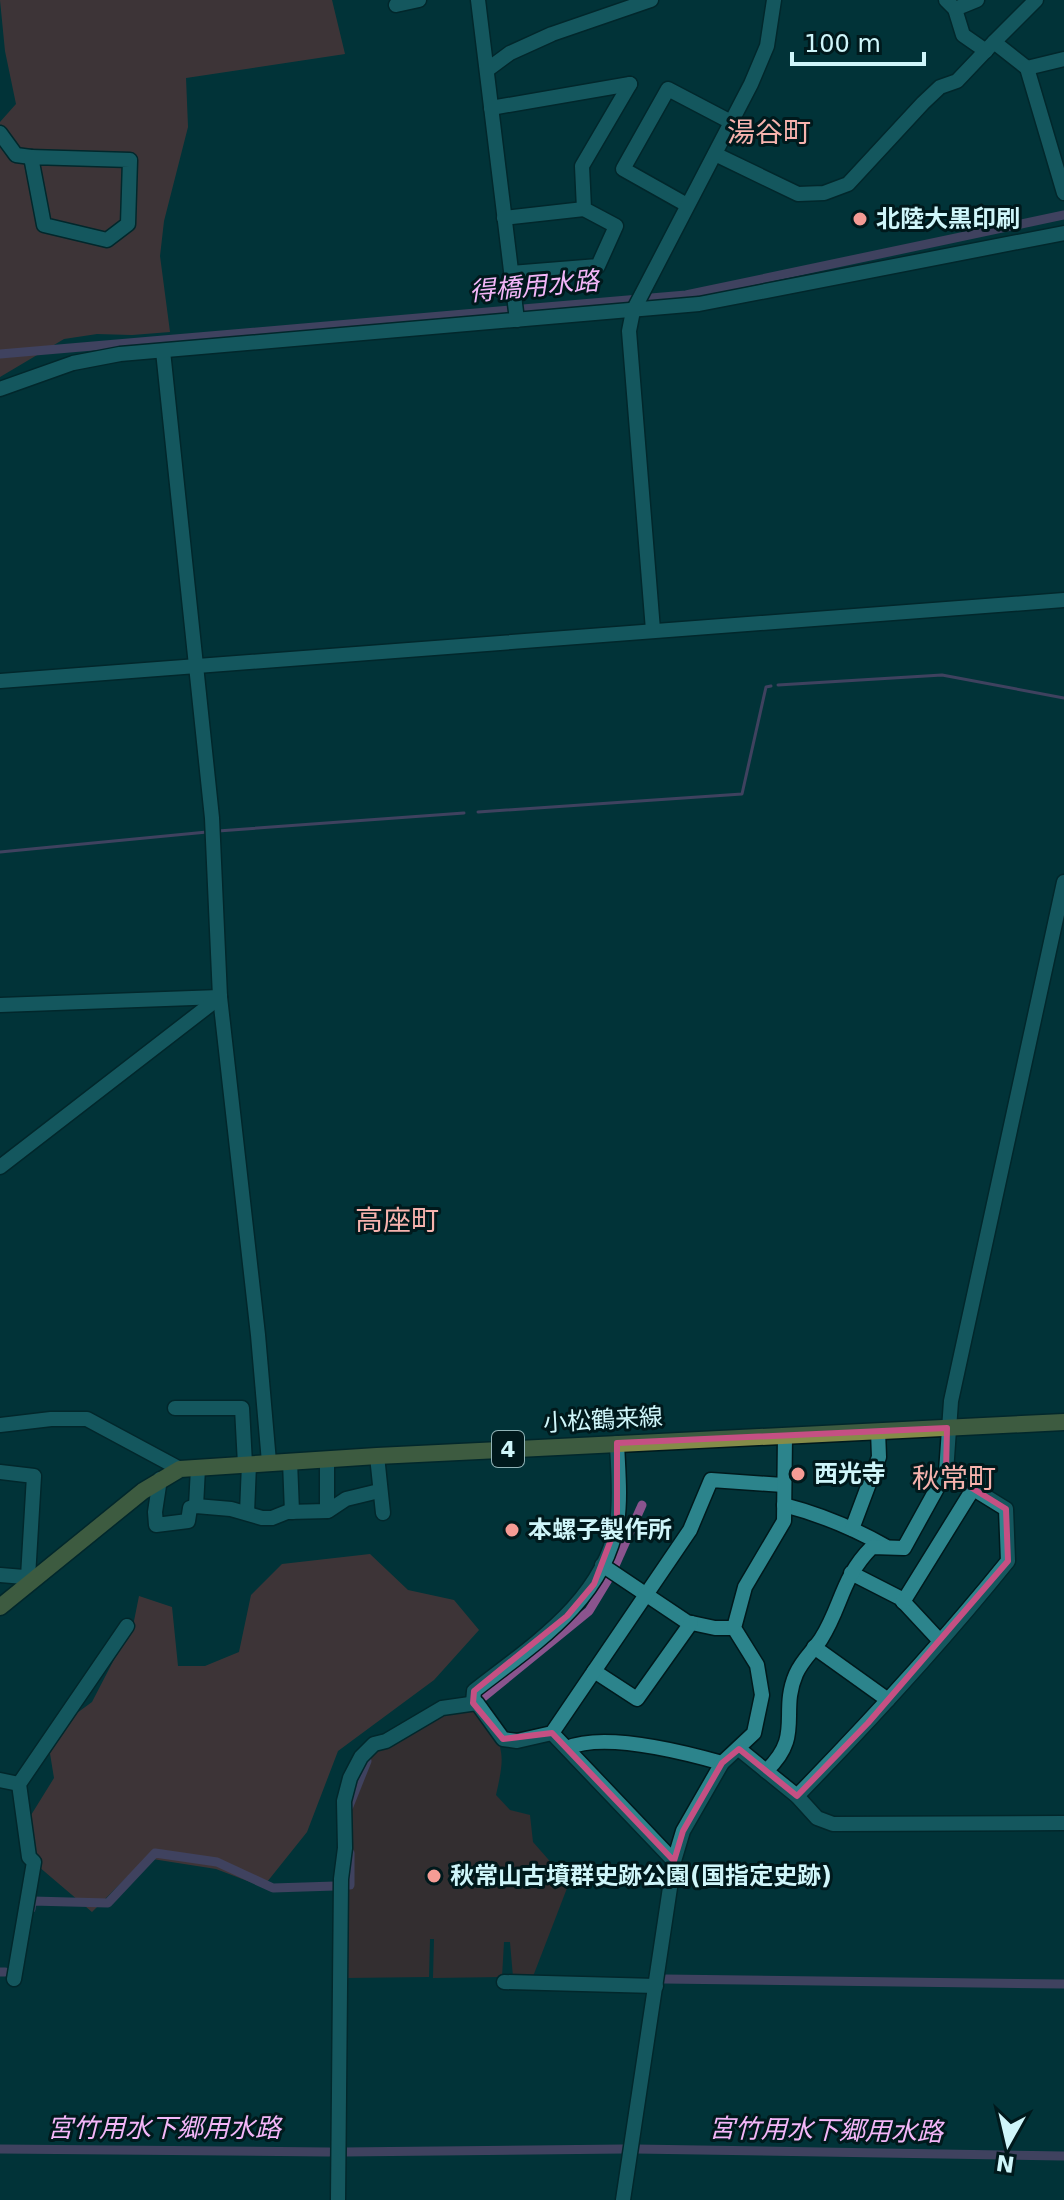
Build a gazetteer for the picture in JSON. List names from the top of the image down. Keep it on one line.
{"streets":{"main road":["小松鶴来線","4"]},"districts":["湯谷町","高座町","秋常町"],"water":["得橋用水路","宮竹用水下郷用水路"],"places":["北陸大黒印刷","西光寺","本螺子製作所","秋常山古墳群史跡公園(国指定史跡)"],"scale_bar":"100 m","north":"bottom"}
